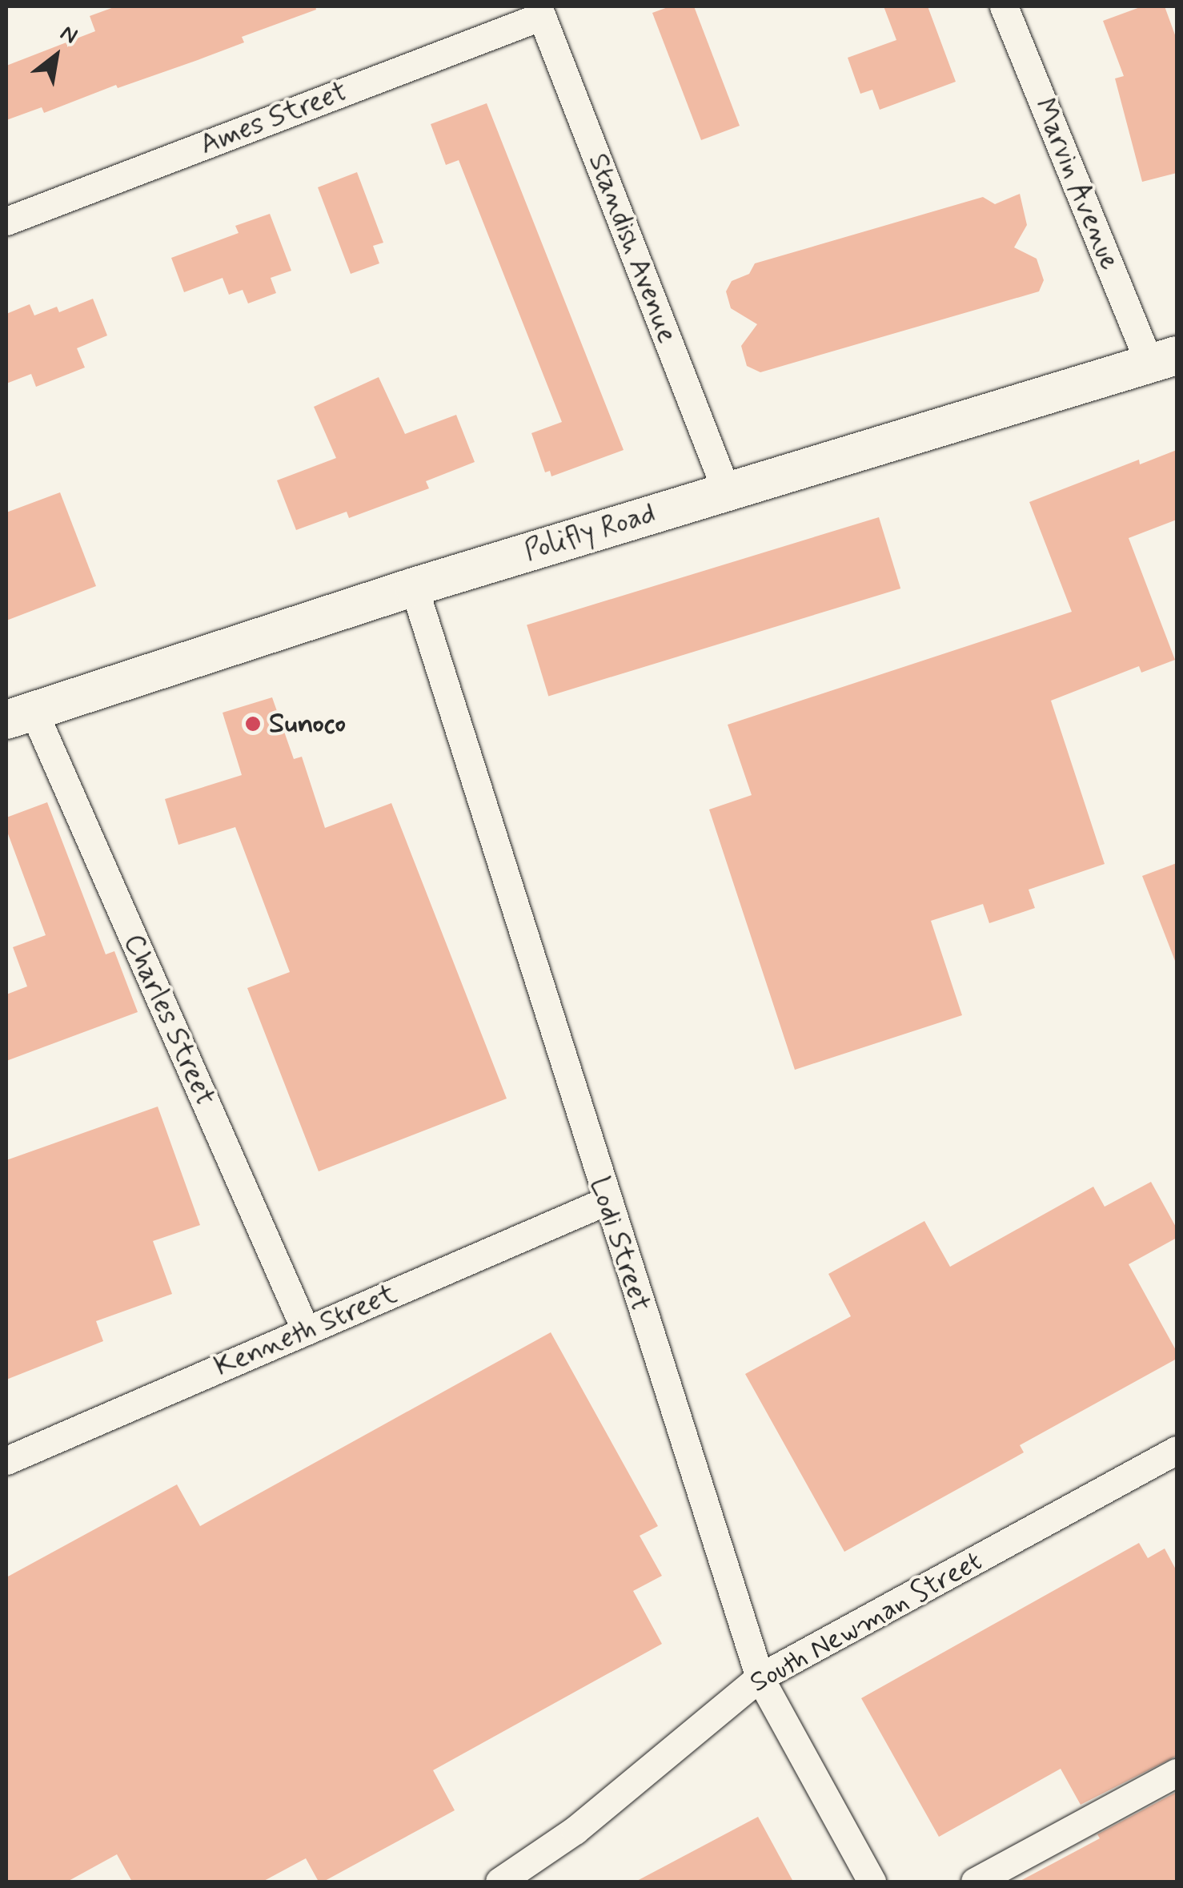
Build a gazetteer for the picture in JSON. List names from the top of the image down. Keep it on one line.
{"streets":{"main road":["Polifly Road"],"street":["Ames Street","Marvin Avenue","Standish Avenue","Charles Street","Lodi Street","Kenneth Street","South Newman Street"]},"crossings":[["Ames Street","Standish Avenue"],["Marvin Avenue","Polifly Road"],["Standish Avenue","Polifly Road"],["Polifly Road","Charles Street"],["Polifly Road","Lodi Street"],["Charles Street","Kenneth Street"],["Lodi Street","Kenneth Street"],["Lodi Street","South Newman Street"]],"places":["Sunoco"],"north":"top right"}
